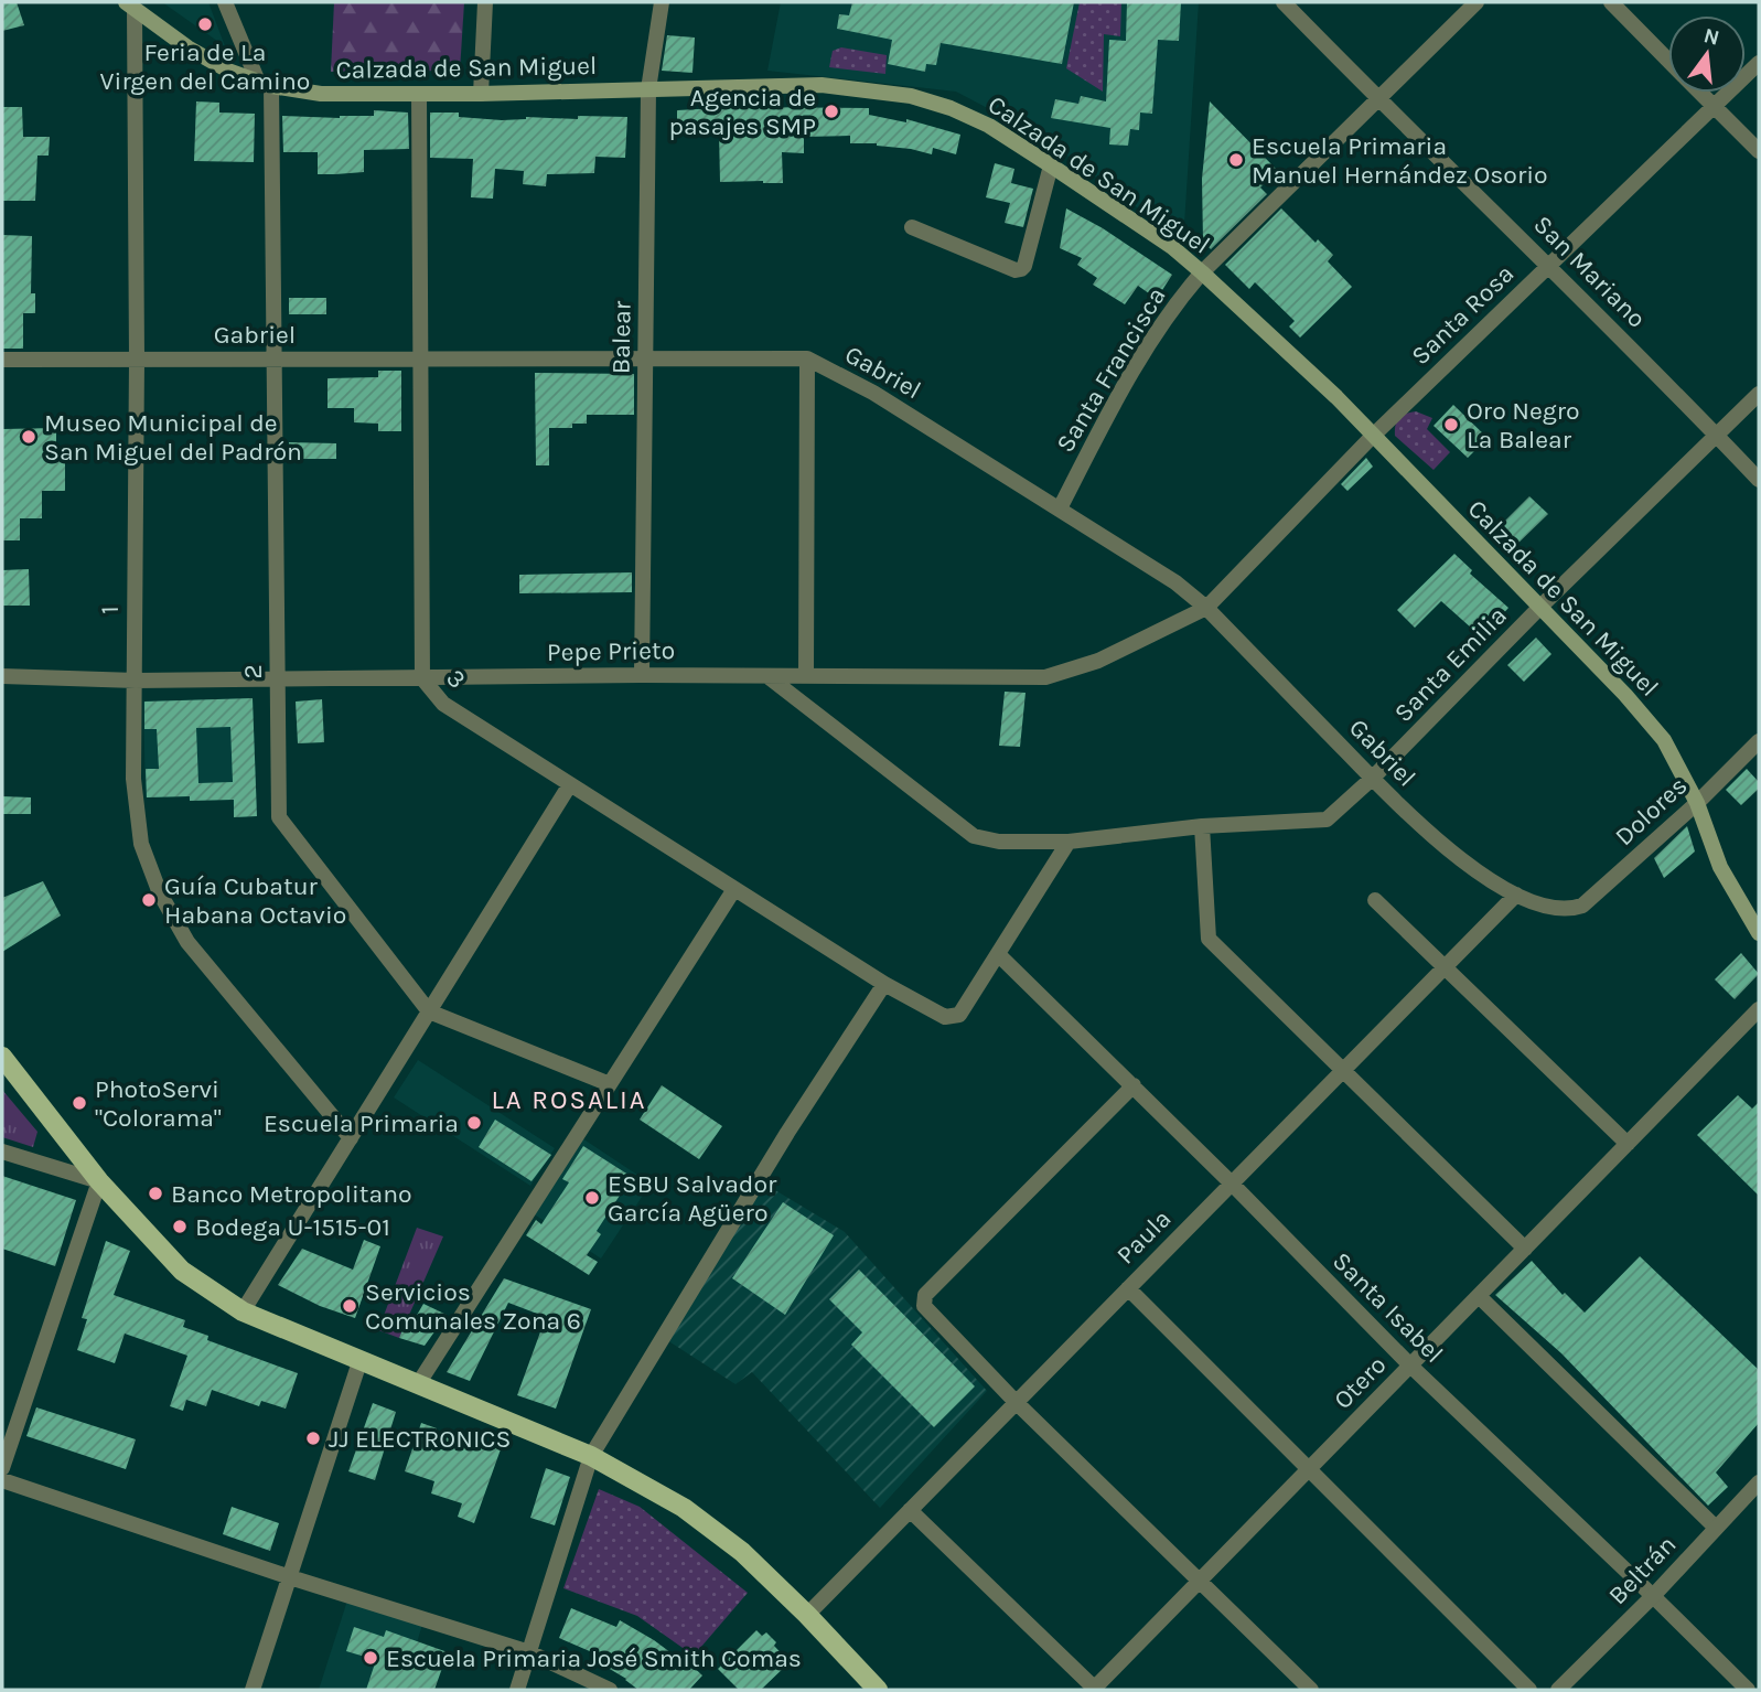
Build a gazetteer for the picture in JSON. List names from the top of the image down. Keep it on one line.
{"streets":{"main road":["Calzada de San Miguel"],"street":["San Mariano","Santa Rosa","Gabriel","Balear","Santa Francisca","1","Pepe Prieto","Santa Emilia","2","3","Dolores","Paula","Santa Isabel","Otero","Beltrán"]},"crossings":[["Calzada de San Miguel","Santa Rosa"],["Calzada de San Miguel","Balear"],["Calzada de San Miguel","Santa Francisca"],["Calzada de San Miguel","1"],["Calzada de San Miguel","Santa Emilia"],["Calzada de San Miguel","2"],["Calzada de San Miguel","3"],["Calzada de San Miguel","Dolores"],["San Mariano","Santa Rosa"],["San Mariano","Santa Francisca"],["San Mariano","Santa Emilia"],["Santa Rosa","Gabriel"],["Santa Rosa","Pepe Prieto"],["Gabriel","Balear"],["Gabriel","Santa Francisca"],["Gabriel","1"],["Gabriel","Pepe Prieto"],["Gabriel","Santa Emilia"],["Gabriel","2"],["Gabriel","3"],["Gabriel","Dolores"],["Gabriel","Paula"],["Balear","Pepe Prieto"],["1","Pepe Prieto"],["Pepe Prieto","Santa Emilia"],["Pepe Prieto","2"],["Pepe Prieto","3"],["3","Santa Isabel"],["Paula","Santa Isabel"],["Santa Isabel","Otero"],["Santa Isabel","Beltrán"]],"districts":["LA ROSALIA"],"places":["Feria de La Virgen del Camino","Agencia de pasajes SMP","Escuela Primaria Manuel Hernández Osorio","Oro Negro La Balear","Museo Municipal de San Miguel del Padrón","Guía Cubatur Habana Octavio","PhotoServi \"Colorama\"","Escuela Primaria","Banco Metropolitano","ESBU Salvador García Agüero","Bodega U-1515-01","Servicios Comunales Zona 6","JJ ELECTRONICS","Escuela Primaria José Smith Comas"],"north":"top"}
